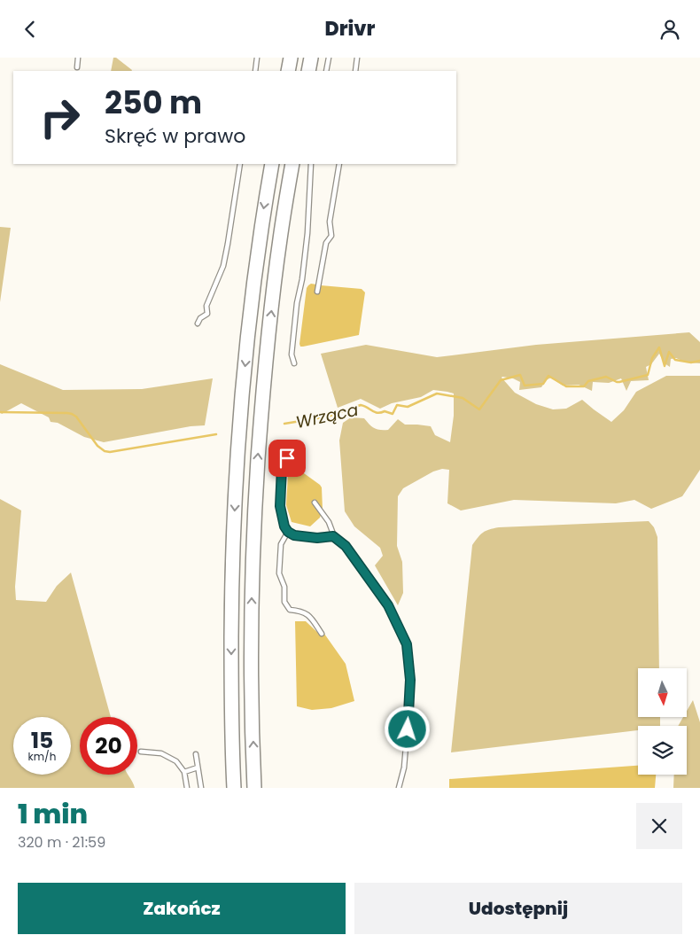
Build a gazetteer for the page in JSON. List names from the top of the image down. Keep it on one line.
{"water":["Wrząca"],"north":"bottom","page":{"header":"Drivr","turn":["250 m","Skręć w prawo"],"speed":"15 km/h","limit":"20","heading":["1 min","320 m · 21:59"],"buttons":["Zakończ","Udostępnij"]}}
